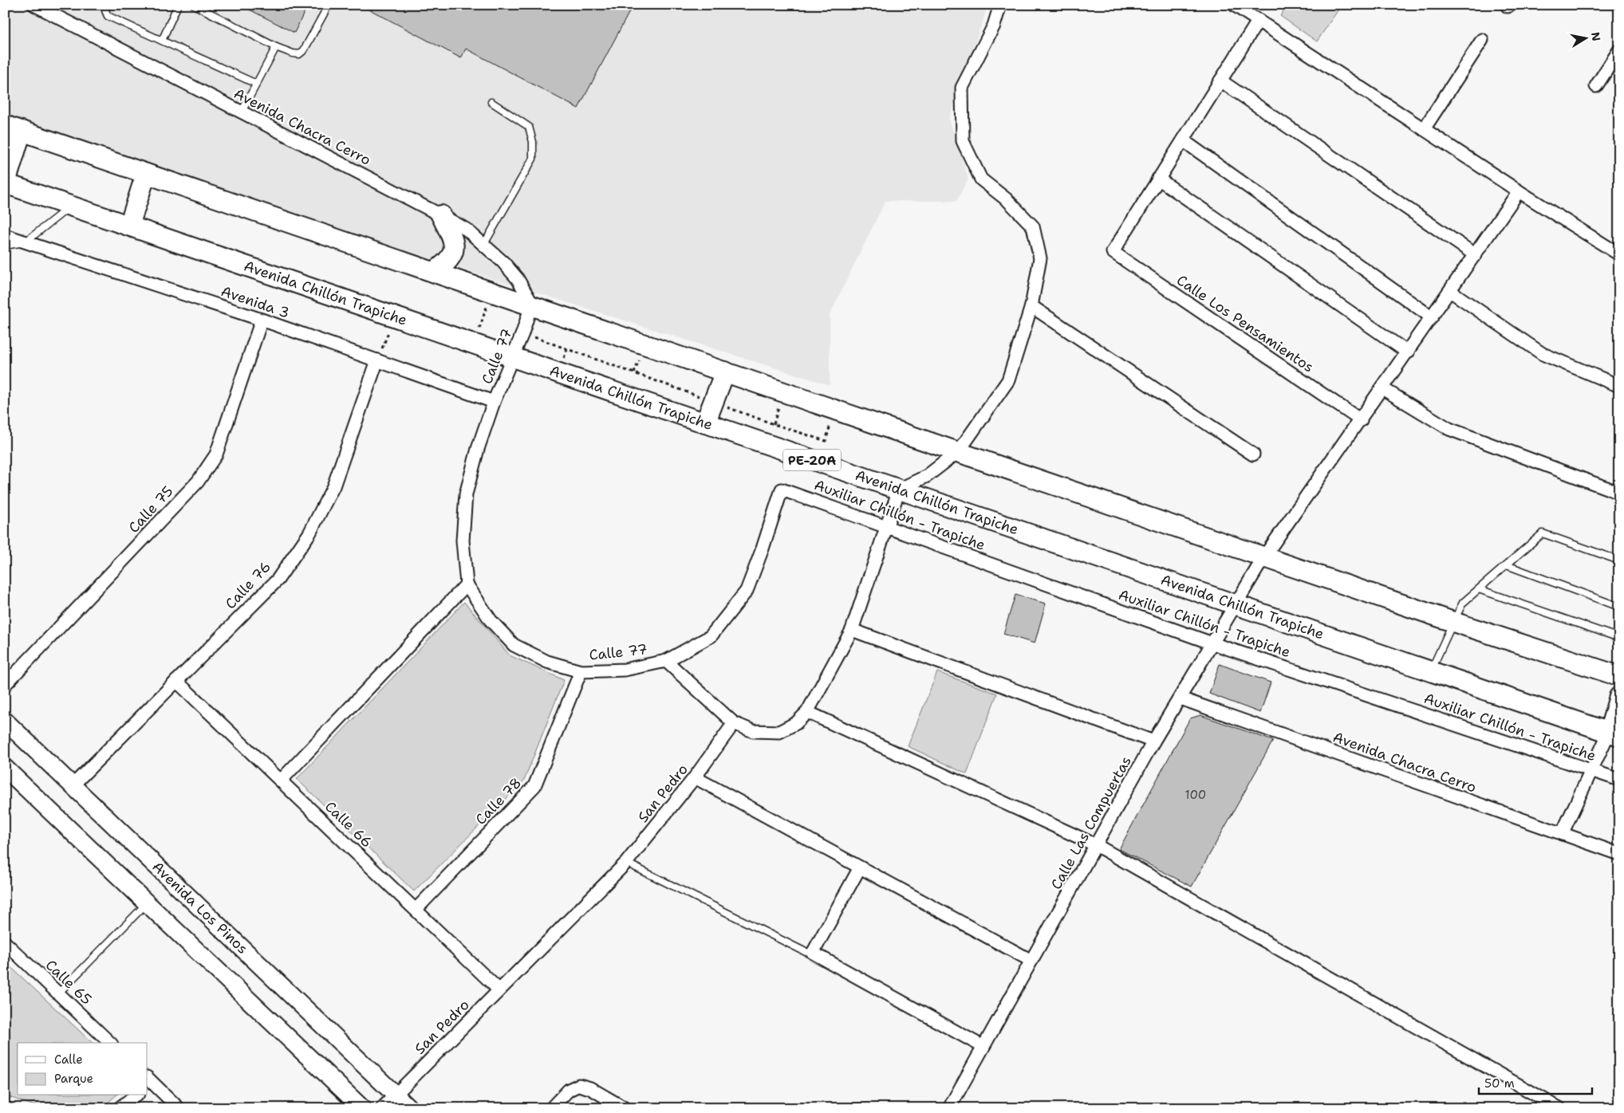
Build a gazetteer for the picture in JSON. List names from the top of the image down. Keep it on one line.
{"streets":{"main road":["Avenida Chillón Trapiche","PE-20A"],"street":["Avenida Chacra Cerro","Avenida 3","Calle Los Pensamientos","Calle 77","Calle 75","Auxiliar Chillón - Trapiche","Calle 76","San Pedro","Calle 78","Calle Las Compuertas","Calle 66","Avenida Los Pinos","Calle 65"]},"crossings":[["Avenida Chacra Cerro","Calle 77"],["Avenida Chacra Cerro","Calle Las Compuertas"],["Avenida Chillón Trapiche","Calle 77"],["Avenida Chillón Trapiche","Calle Las Compuertas"],["Avenida 3","Calle 77"],["Avenida 3","Calle 75"],["Avenida 3","Calle 76"],["Calle Los Pensamientos","Calle Las Compuertas"],["Calle 77","Auxiliar Chillón - Trapiche"],["Calle 77","Calle 78"],["Auxiliar Chillón - Trapiche","Calle Las Compuertas"],["Calle 76","Calle 66"],["Calle 76","Avenida Los Pinos"],["San Pedro","Calle 66"],["San Pedro","Avenida Los Pinos"],["Calle 78","Calle 66"]],"house_numbers":["100"],"legend":["Calle","Parque"],"scale_bar":"50 m","north":"right"}
